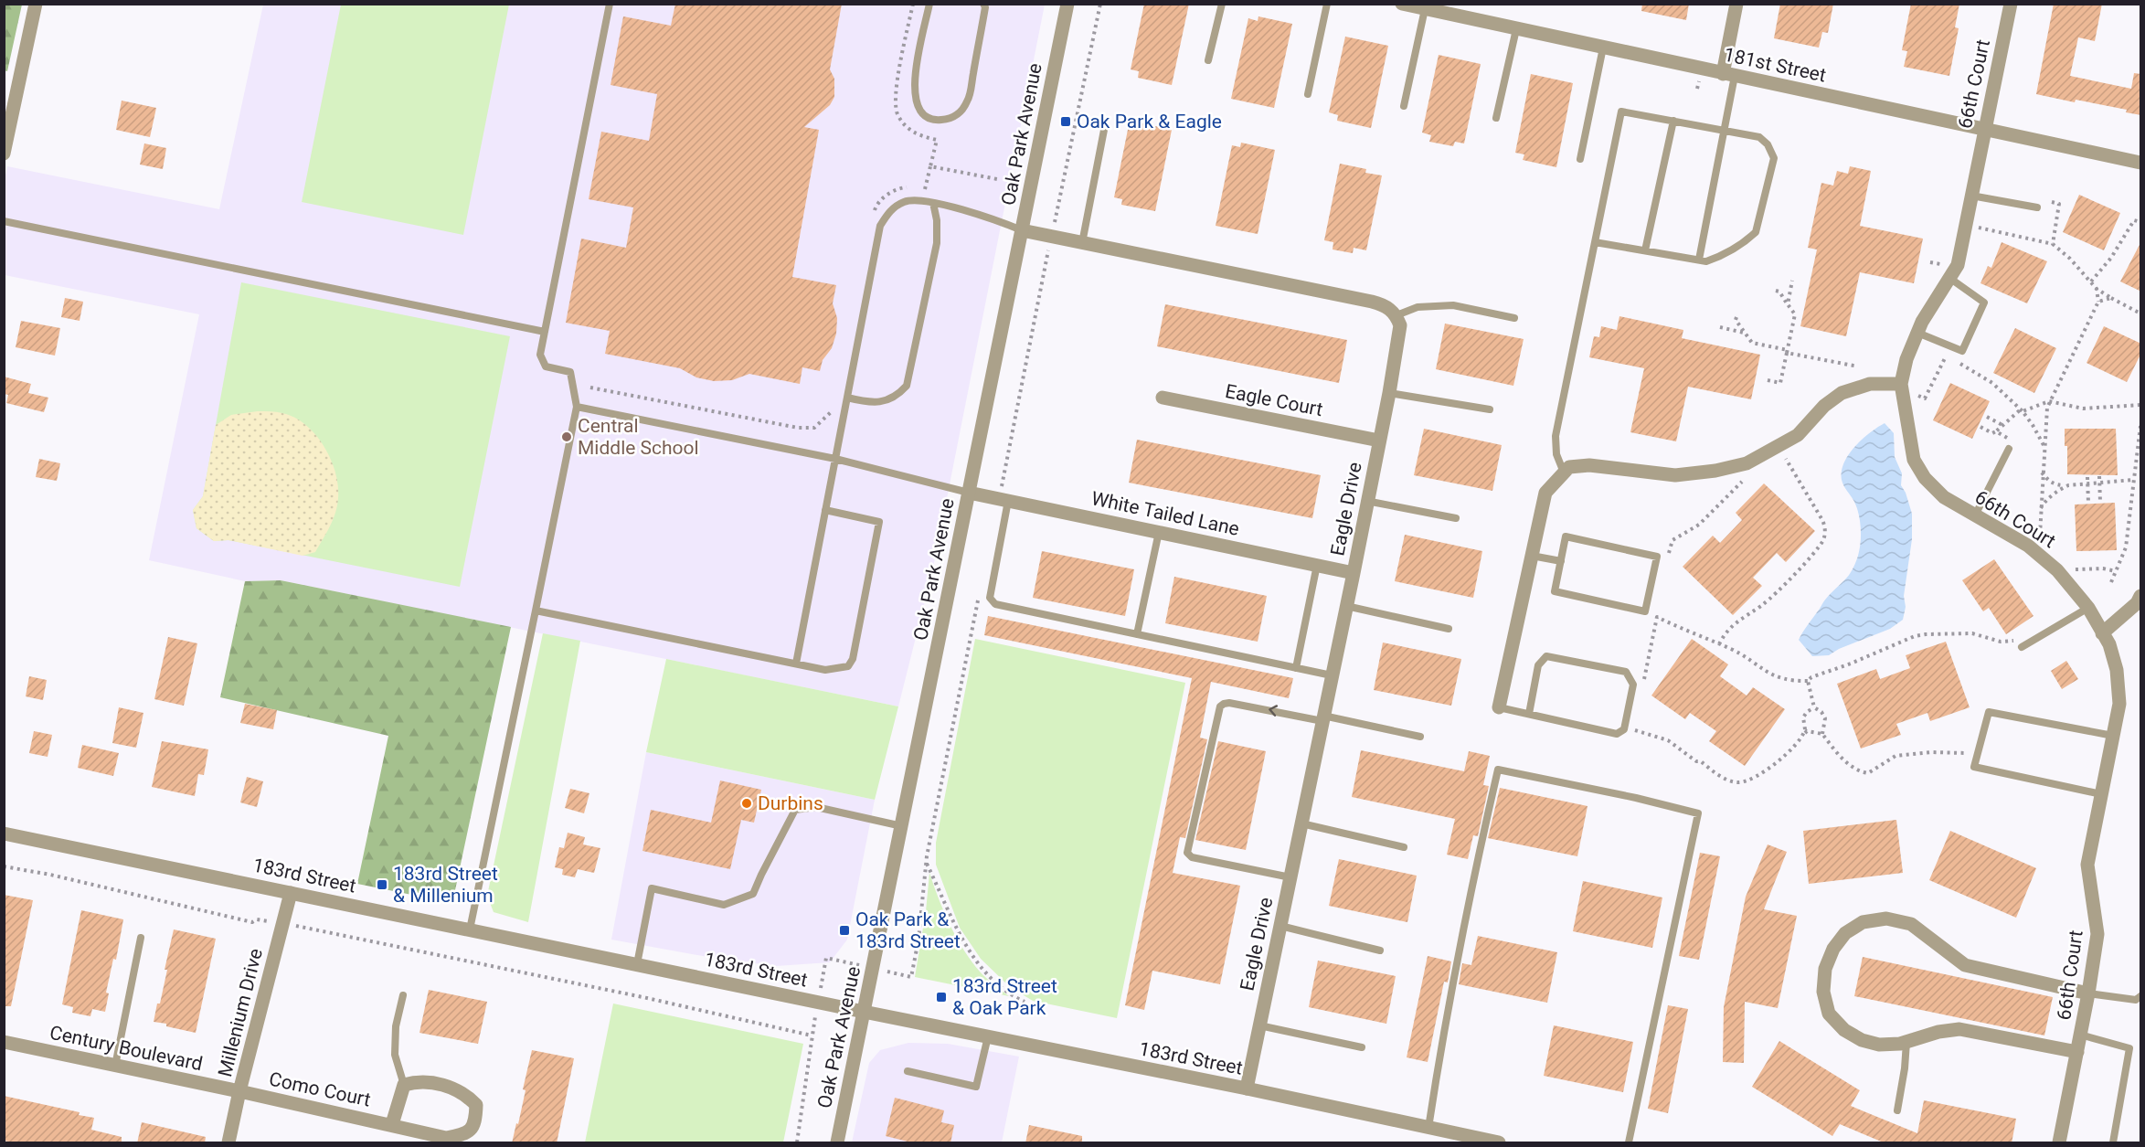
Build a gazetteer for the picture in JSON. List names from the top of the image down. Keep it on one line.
{"streets":{"street":["181st Street","66th Court","Oak Park Avenue","Eagle Court","Eagle Drive","White Tailed Lane","183rd Street","Millenium Drive","Century Boulevard","Como Court"]},"crossings":[["181st Street","66th Court"],["Oak Park Avenue","White Tailed Lane"],["Oak Park Avenue","183rd Street"],["Eagle Court","Eagle Drive"],["Eagle Drive","White Tailed Lane"],["Eagle Drive","183rd Street"],["183rd Street","Millenium Drive"],["Millenium Drive","Century Boulevard"],["Millenium Drive","Como Court"],["Century Boulevard","Como Court"]],"places":{"transit":["Oak Park & Eagle","183rd Street & Millenium","Oak Park & 183rd Street","183rd Street & Oak Park"],"other":["Central Middle School","Durbins"]}}
